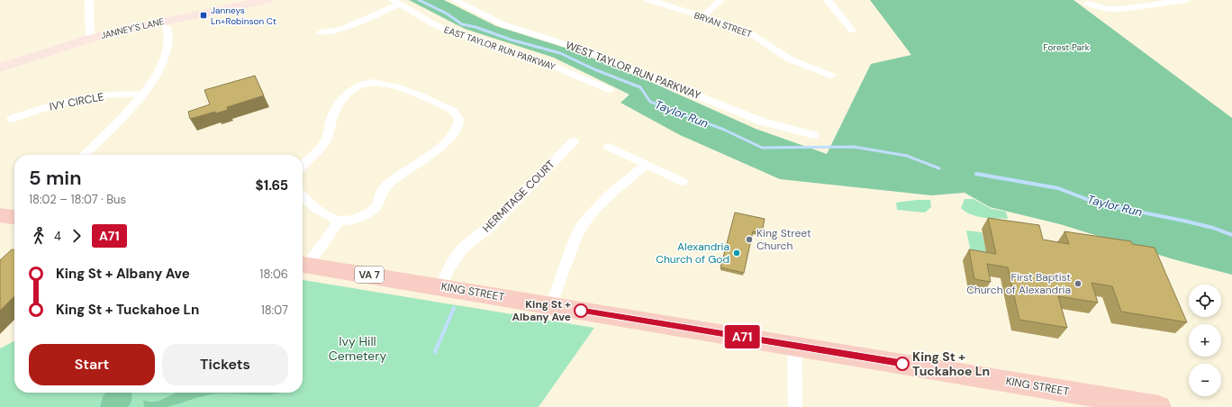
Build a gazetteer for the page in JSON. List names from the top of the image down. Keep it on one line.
{"streets":{"main road":["JANNEY'S LANE","VA 7","KING STREET"],"street":["BRYAN STREET","EAST TAYLOR RUN PARKWAY","WEST TAYLOR RUN PARKWAY","IVY CIRCLE","HERMITAGE COURT"]},"crossings":[["HERMITAGE COURT","KING STREET"]],"water":["Taylor Run"],"parks":["Forest Park","Ivy Hill Cemetery"],"places":{"transit":["Janneys Ln+Robinson Ct"],"other":["King Street Church","Alexandria Church of God","First Baptist Church of Alexandria","King St + Albany Ave","King St + Tuckahoe Ln"]},"lines":["bus line A71"],"page":{"on_map":"A71","heading":["5 min","18:02 – 18:07 · Bus","$1.65"],"legs":["4","A71"],"list":[{"name":"King St + Albany Ave","value":"18:06"},{"name":"King St + Tuckahoe Ln","value":"18:07"}],"map_buttons":["+","−"],"buttons":["Start","Tickets"]}}
